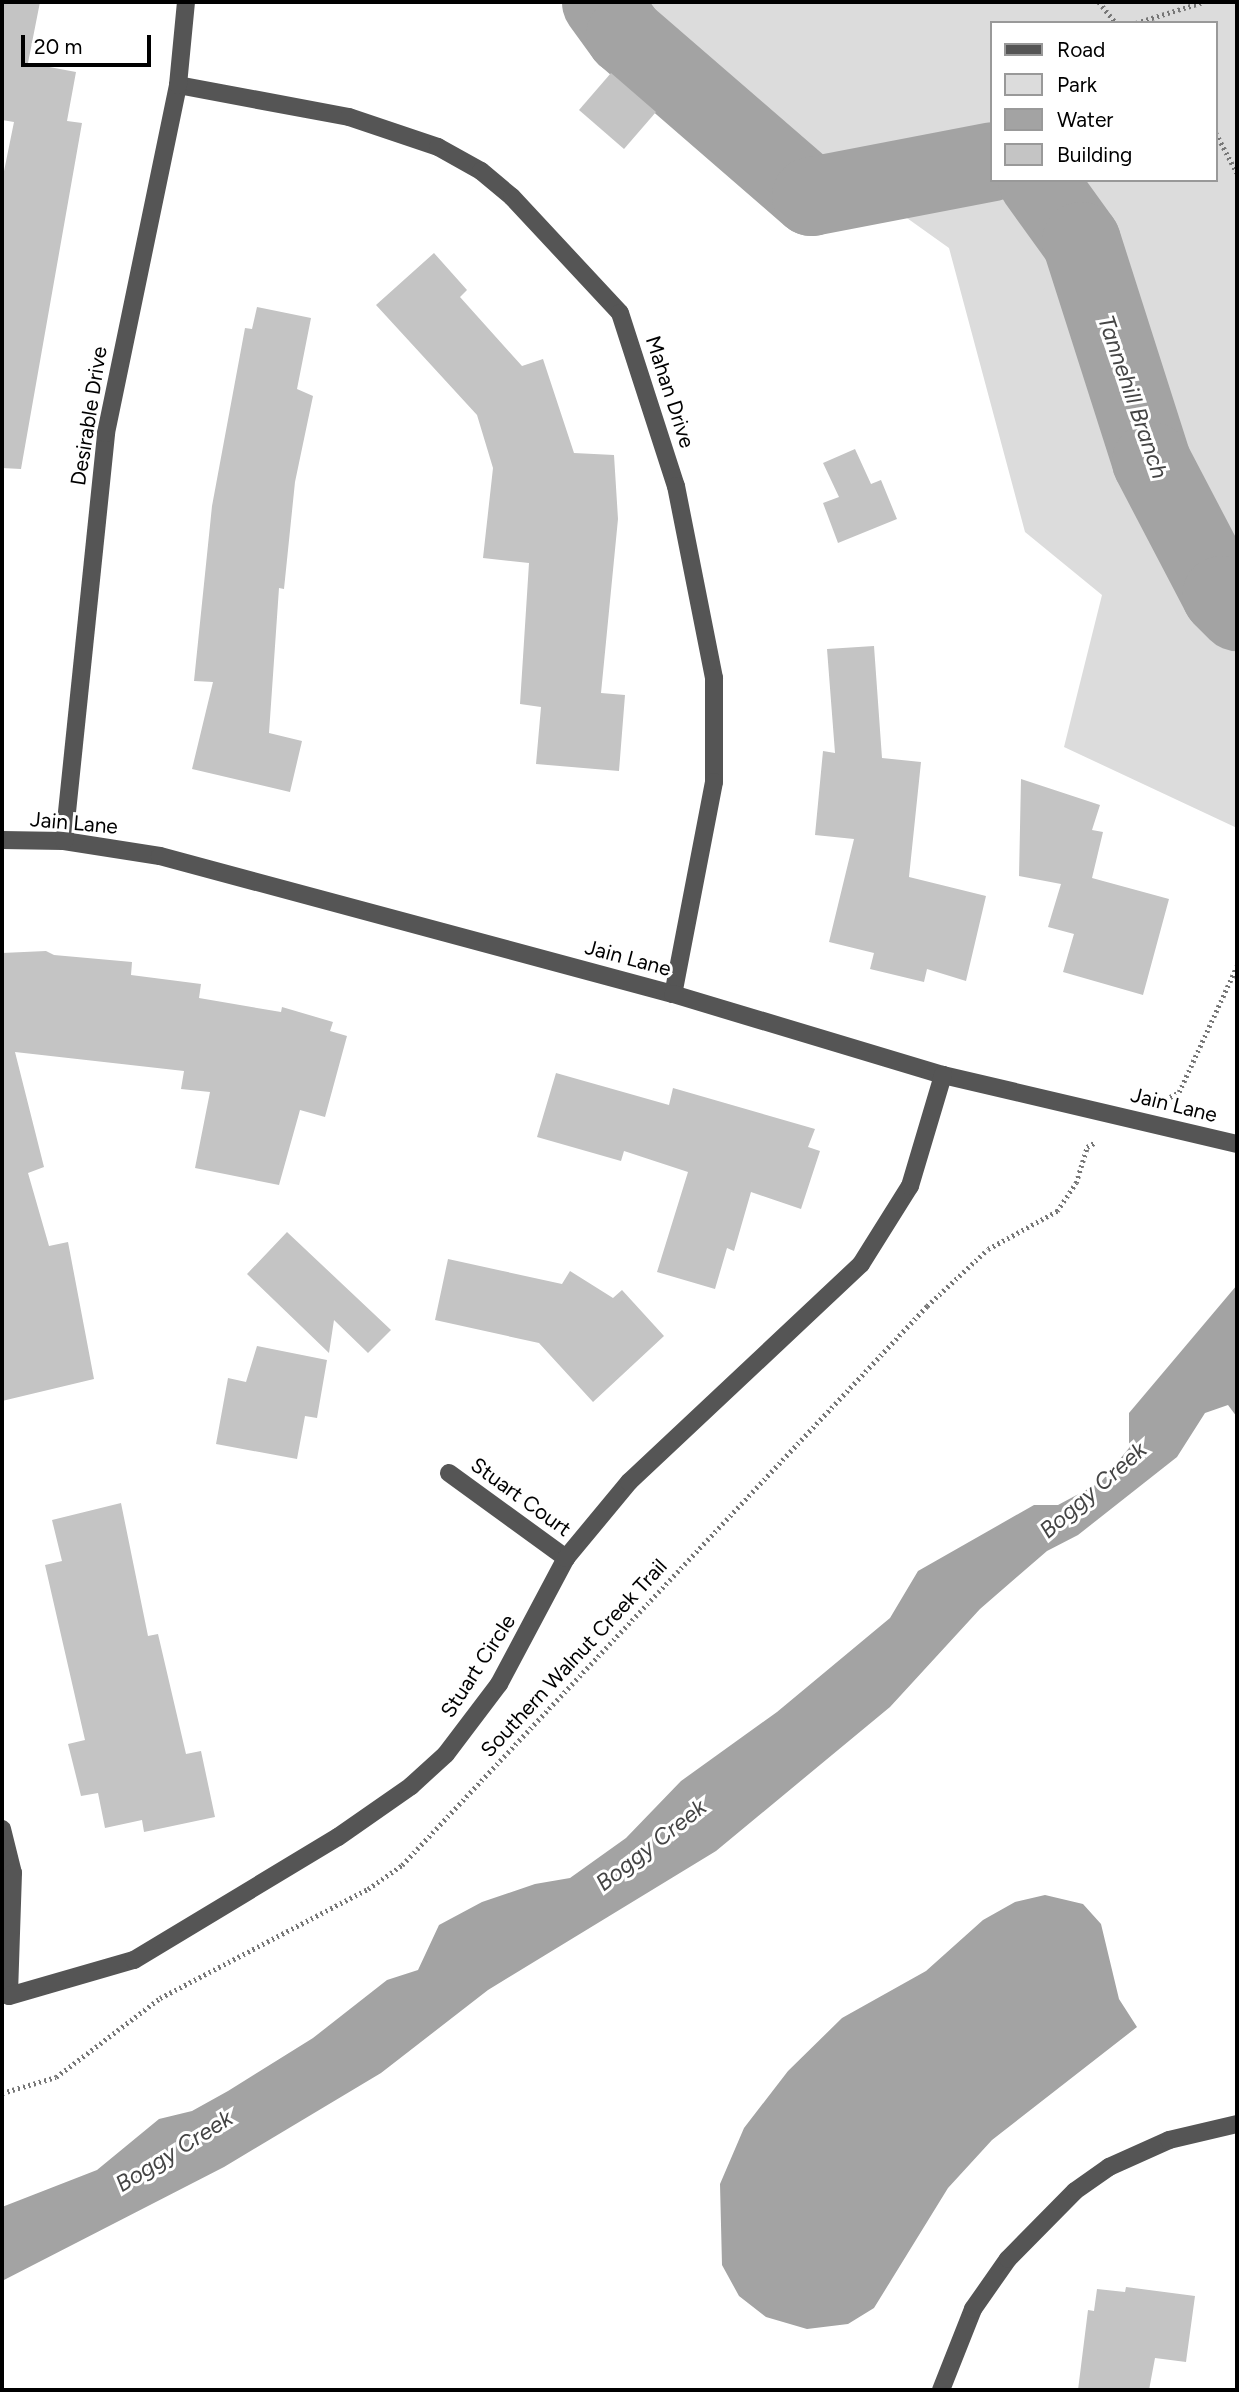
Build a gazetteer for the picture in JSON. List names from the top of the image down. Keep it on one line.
{"streets":{"street":["Mahan Drive","Desirable Drive","Jain Lane","Stuart Court","Stuart Circle"],"path":["Southern Walnut Creek Trail"]},"crossings":[["Mahan Drive","Desirable Drive"],["Mahan Drive","Jain Lane"],["Desirable Drive","Jain Lane"],["Jain Lane","Stuart Circle"],["Stuart Court","Stuart Circle"]],"water":["Tannehill Branch","Boggy Creek"],"legend":["Road","Park","Water","Building"],"scale_bar":"20 m"}
